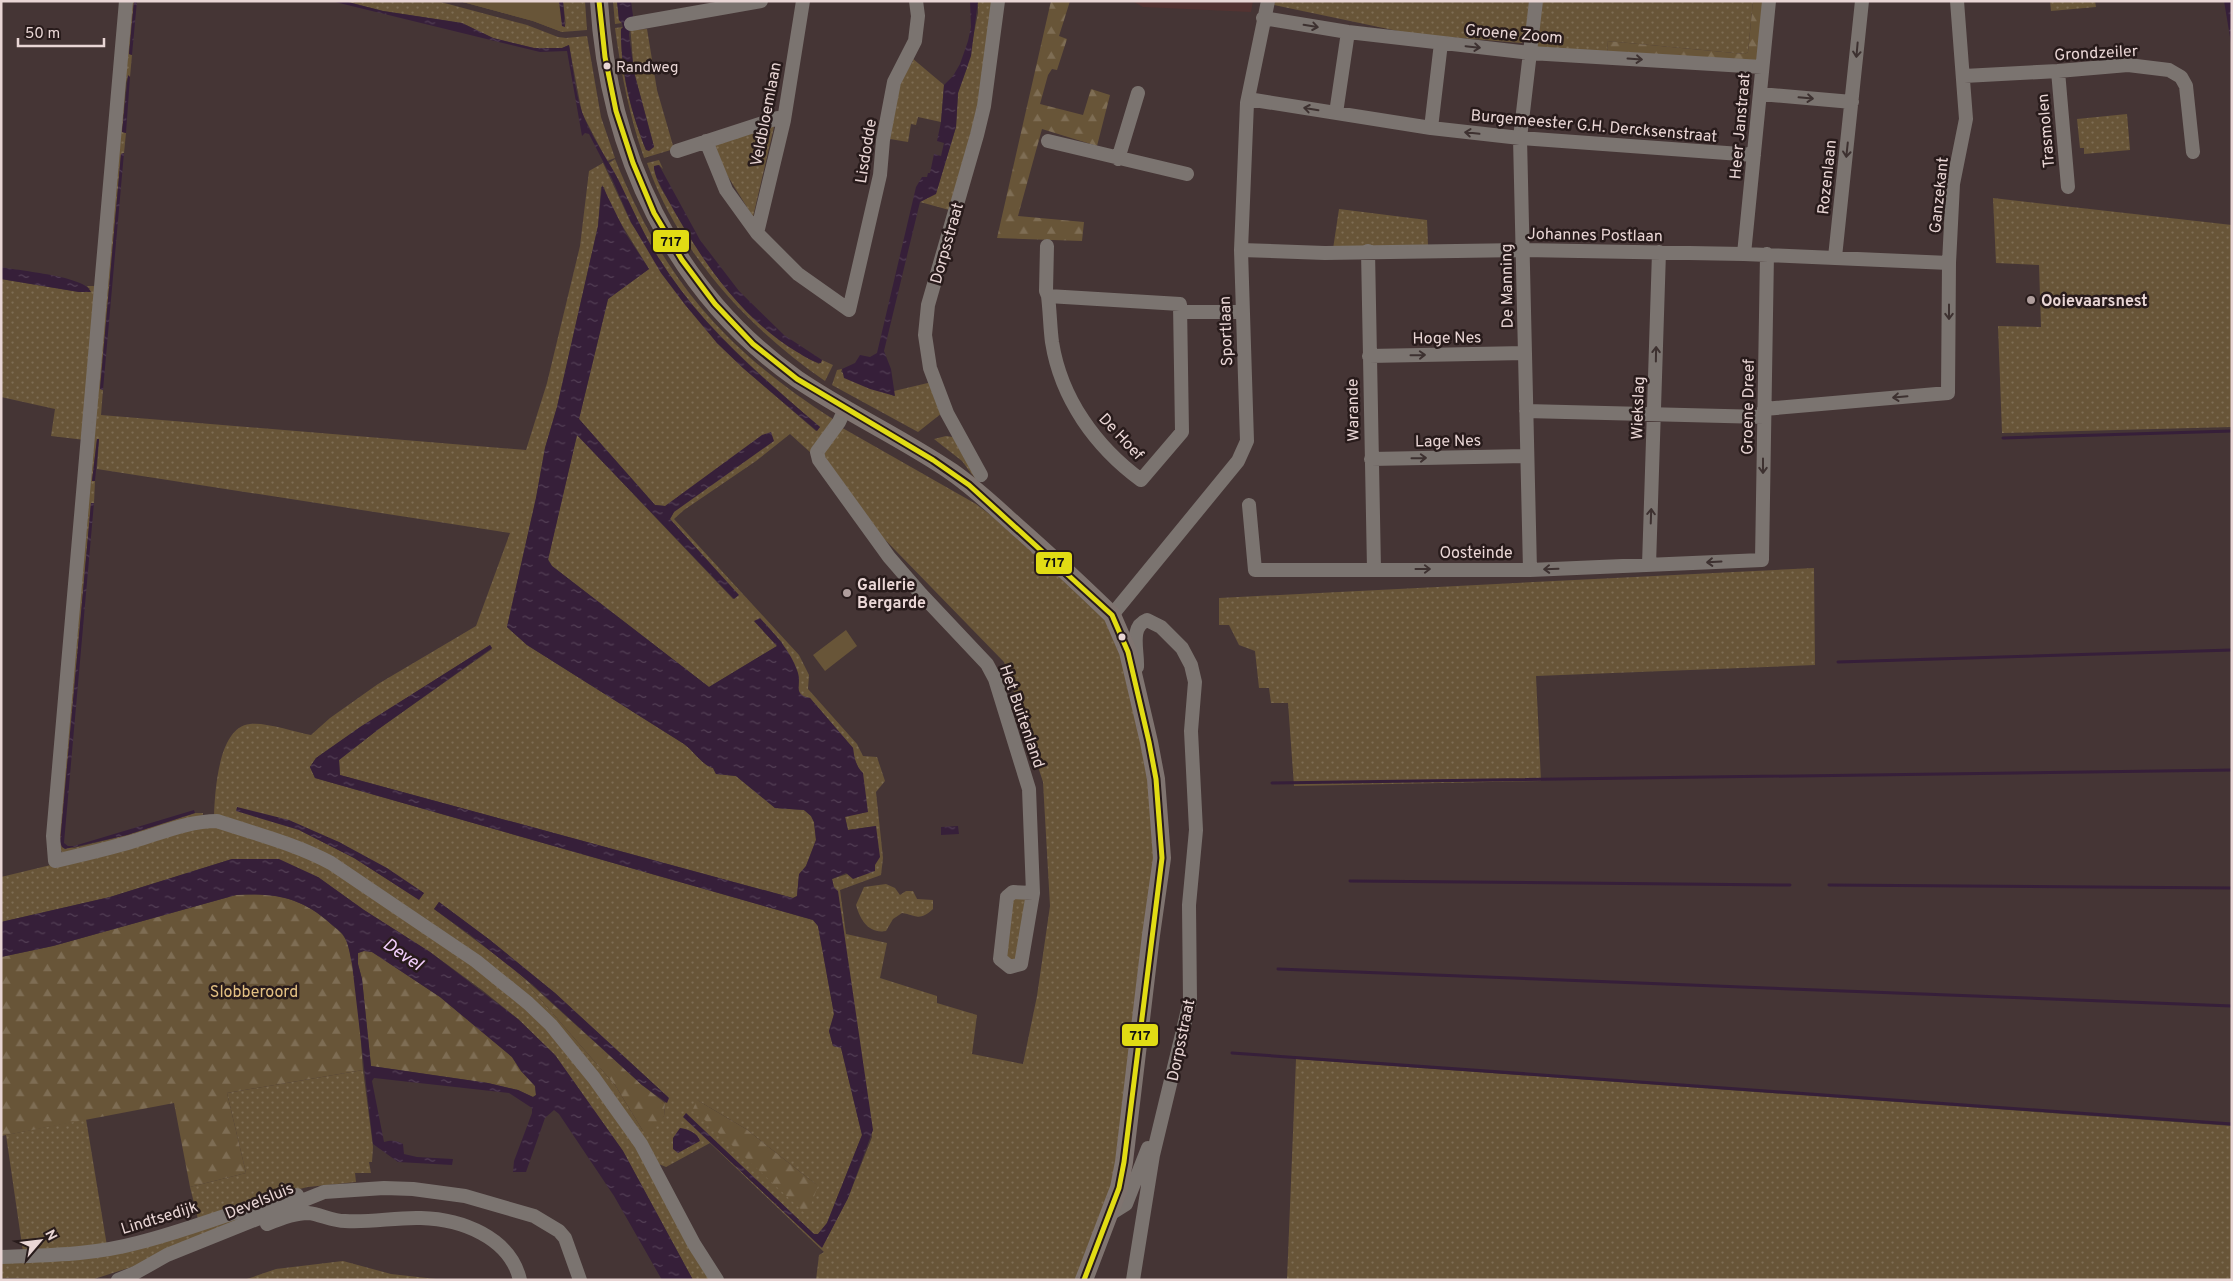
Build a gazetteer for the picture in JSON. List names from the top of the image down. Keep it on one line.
{"streets":{"main road":["Dorpsstraat"],"street":["Groene Zoom","Grondzeiler","Veldbloemlaan","Burgemeester G.H. Dercksenstraat","Heer Janstraat","Trasmolen","Lisdodde","Rozenlaan","Ganzekant","Johannes Postlaan","De Manning","Sportlaan","Hoge Nes","Groene Dreef","Wiekslag","Warande","De Hoef","Lage Nes","Oosteinde","Het Buitenland","Develsluis","Lindtsedijk"]},"crossings":[["Groene Zoom","Heer Janstraat"],["Groene Zoom","De Manning"],["Groene Zoom","Sportlaan"],["Grondzeiler","Trasmolen"],["Grondzeiler","Ganzekant"],["Veldbloemlaan","Lisdodde"],["Burgemeester G.H. Dercksenstraat","Heer Janstraat"],["Burgemeester G.H. Dercksenstraat","De Manning"],["Burgemeester G.H. Dercksenstraat","Sportlaan"],["Heer Janstraat","Johannes Postlaan"],["Rozenlaan","Johannes Postlaan"],["Ganzekant","Johannes Postlaan"],["Ganzekant","Groene Dreef"],["Johannes Postlaan","De Manning"],["Johannes Postlaan","Sportlaan"],["Johannes Postlaan","Groene Dreef"],["Johannes Postlaan","Wiekslag"],["Johannes Postlaan","Warande"],["Dorpsstraat","Sportlaan"],["Dorpsstraat","Het Buitenland"],["De Manning","Hoge Nes"],["De Manning","Lage Nes"],["De Manning","Oosteinde"],["Hoge Nes","Warande"],["Groene Dreef","Oosteinde"],["Wiekslag","Oosteinde"],["Warande","Lage Nes"],["Warande","Oosteinde"],["Develsluis","Lindtsedijk"]],"one_way":["Groene Zoom","Burgemeester G.H. Dercksenstraat","Rozenlaan","Hoge Nes","Groene Dreef","Wiekslag","Lage Nes"],"water":["Devel"],"parks":["Slobberoord"],"places":["Randweg","Ooievaarsnest","Gallerie Bergarde"],"lines":["transit line 717"],"scale_bar":"50 m","north":"top right"}
